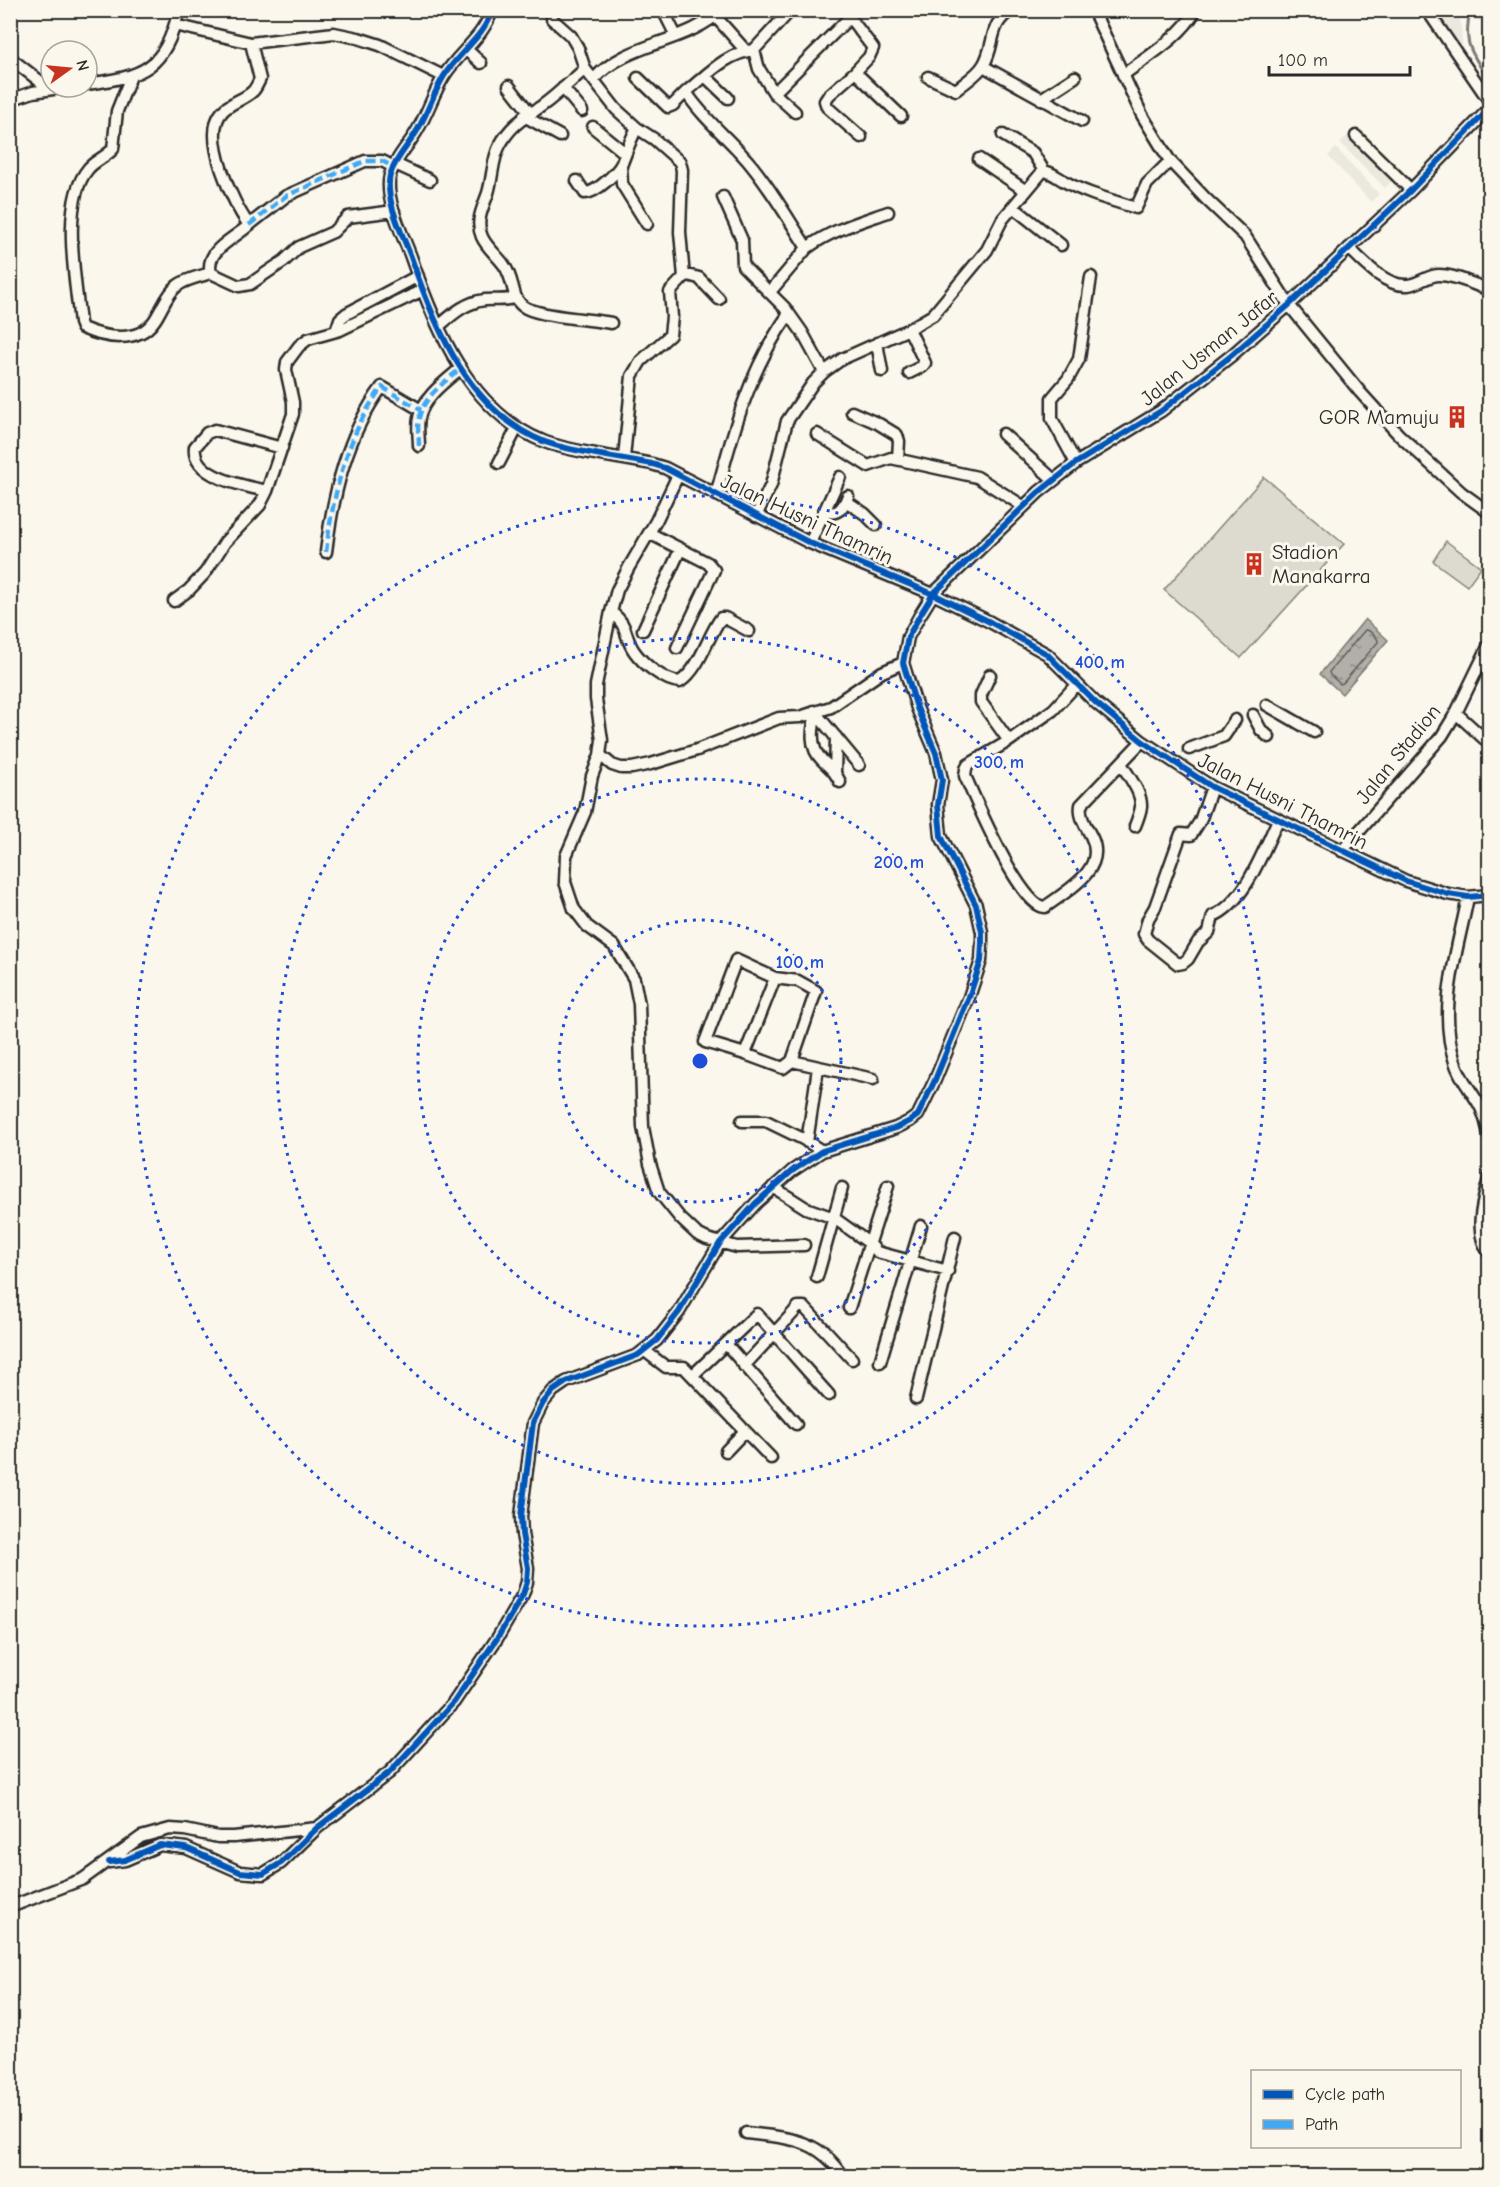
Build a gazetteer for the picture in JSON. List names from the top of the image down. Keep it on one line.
{"streets":{"street":["Jalan Usman Jafar","Jalan Husni Thamrin","Jalan Stadion"]},"crossings":[["Jalan Usman Jafar","Jalan Husni Thamrin"],["Jalan Husni Thamrin","Jalan Stadion"]],"places":{"building":["GOR Mamuju","Stadion Manakarra"]},"legend":["Cycle path","Path"],"scale_bar":"100 m","north":"right","rings":["400 m","300 m","200 m","100 m"]}
